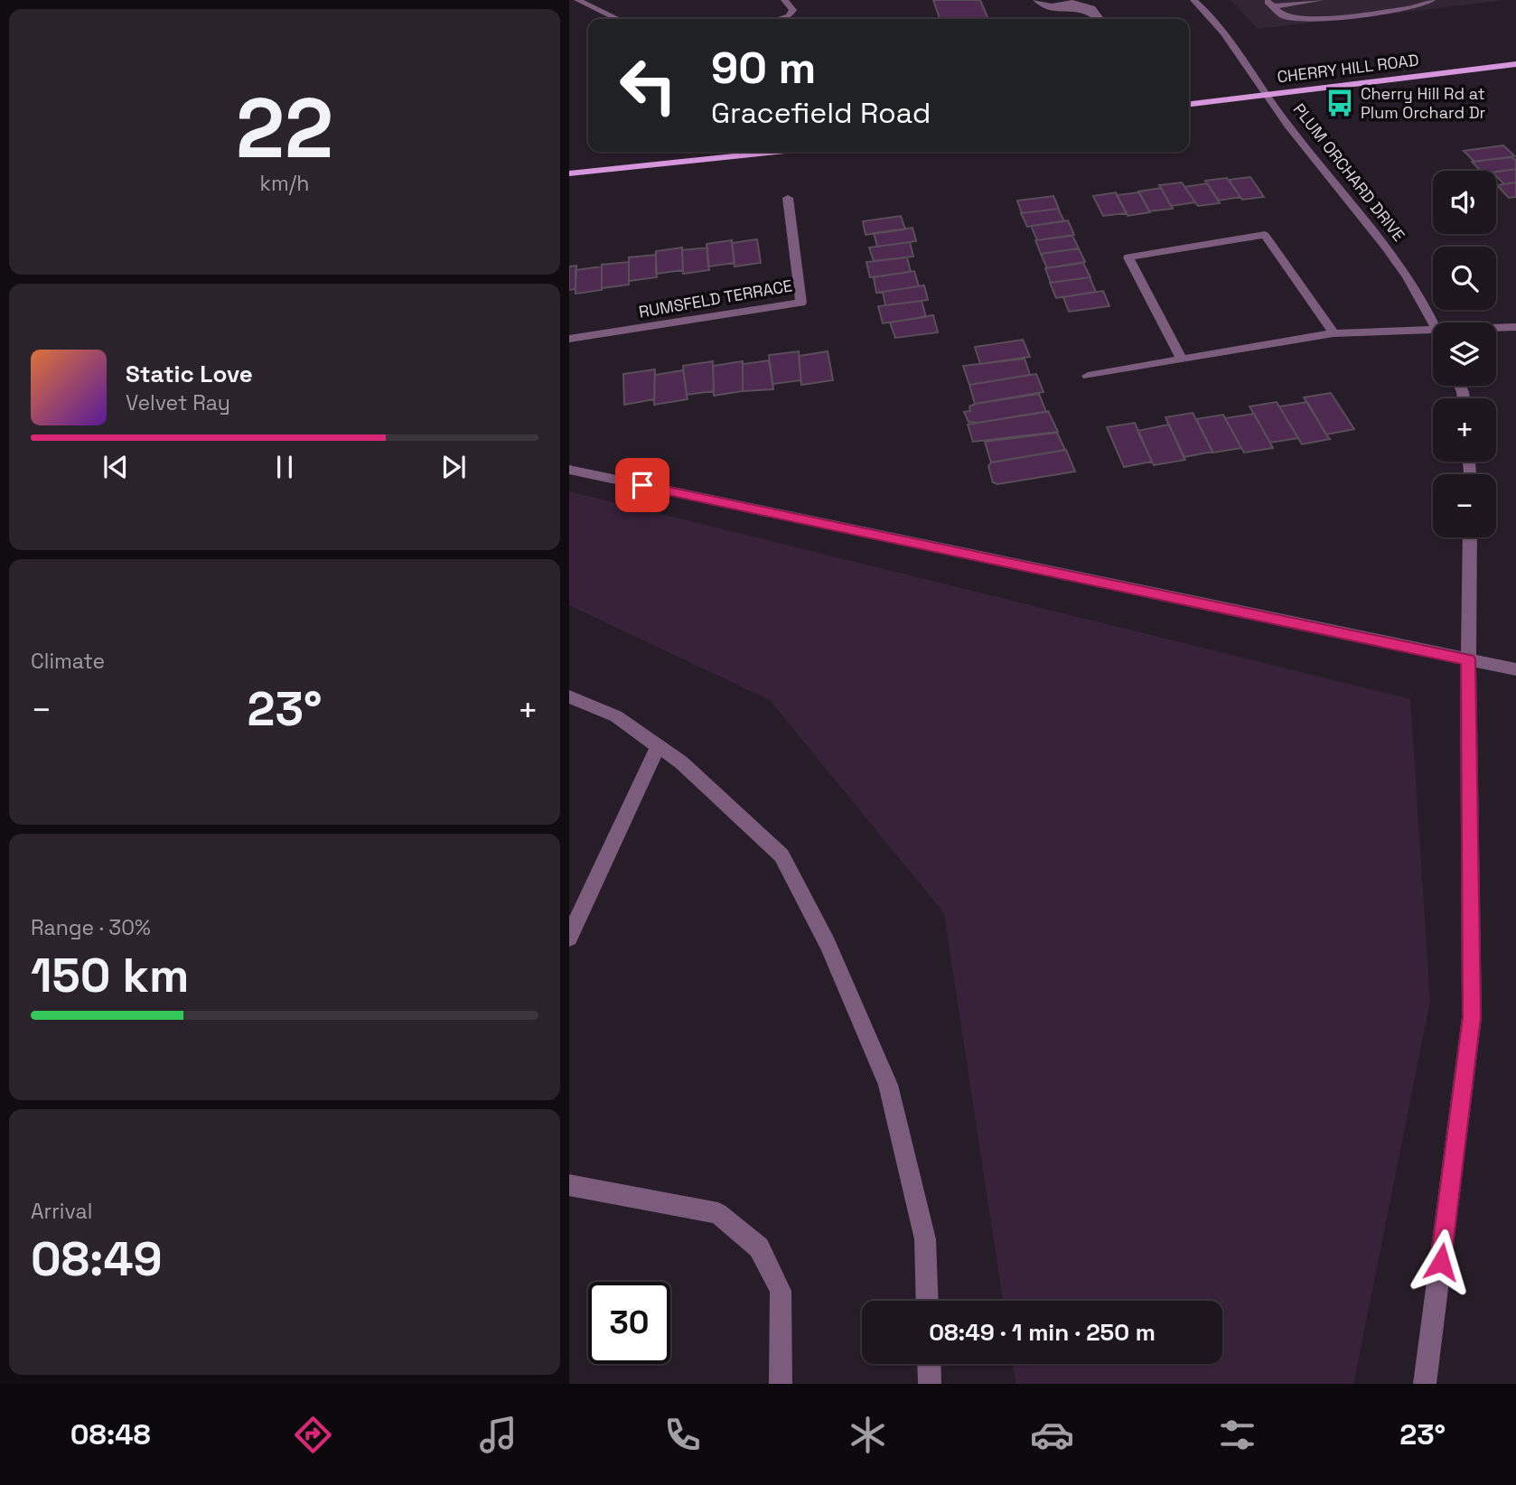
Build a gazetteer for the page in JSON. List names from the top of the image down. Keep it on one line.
{"streets":{"main road":["CHERRY HILL ROAD"],"street":["PLUM ORCHARD DRIVE","RUMSFELD TERRACE"]},"crossings":[["CHERRY HILL ROAD","PLUM ORCHARD DRIVE"]],"places":{"bus stop":["Cherry Hill Rd at Plum Orchard Dr"]},"page":{"tile":[["22","km/h"],"Climate",["Range · 30%","150 km"],["Arrival","08:49"]],"turn":["90 m","Gracefield Road"],"map_buttons":["+","−"],"song":["Static Love","Velvet Ray"],"heat":["−","23°","+"],"limit":"30","trip":"08:49 · 1 min · 250 m","tabs":["08:48","23°"]}}
